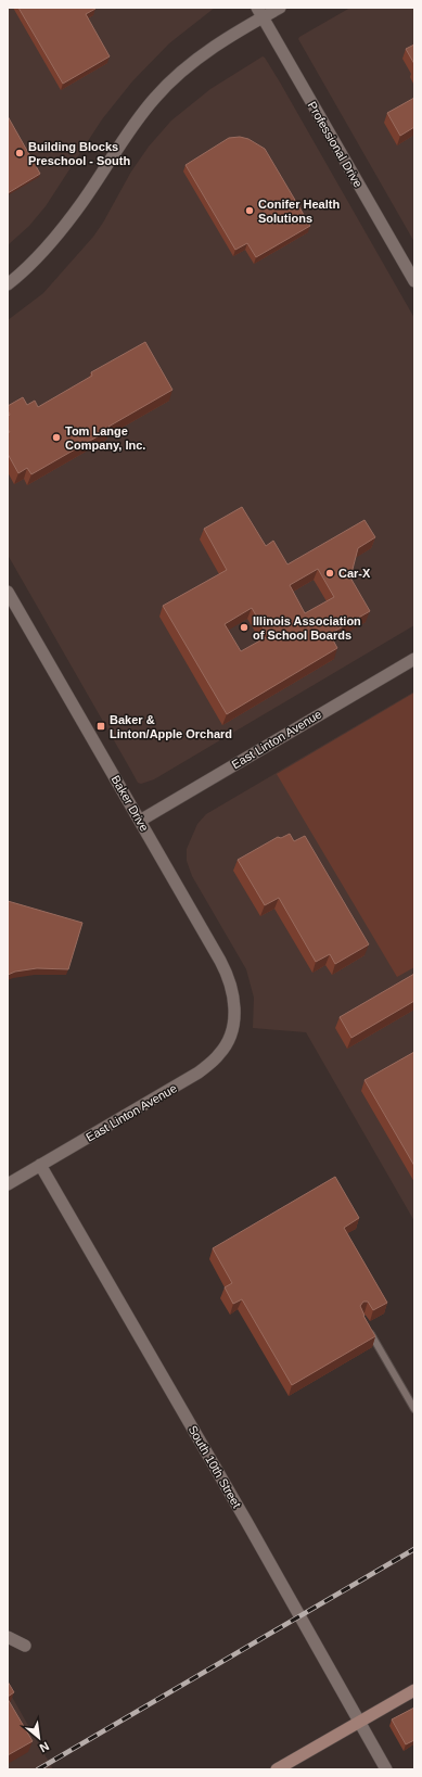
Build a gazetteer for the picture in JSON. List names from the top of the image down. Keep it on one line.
{"streets":{"street":["Professional Drive","East Linton Avenue","Baker Drive","South 10th Street"]},"crossings":[["East Linton Avenue","Baker Drive"],["East Linton Avenue","South 10th Street"]],"places":{"other":["Building Blocks Preschool - South","Conifer Health Solutions","Tom Lange Company, Inc.","Car-X","Illinois Association of School Boards"],"transit":["Baker & Linton/Apple Orchard"]},"north":"bottom right"}
